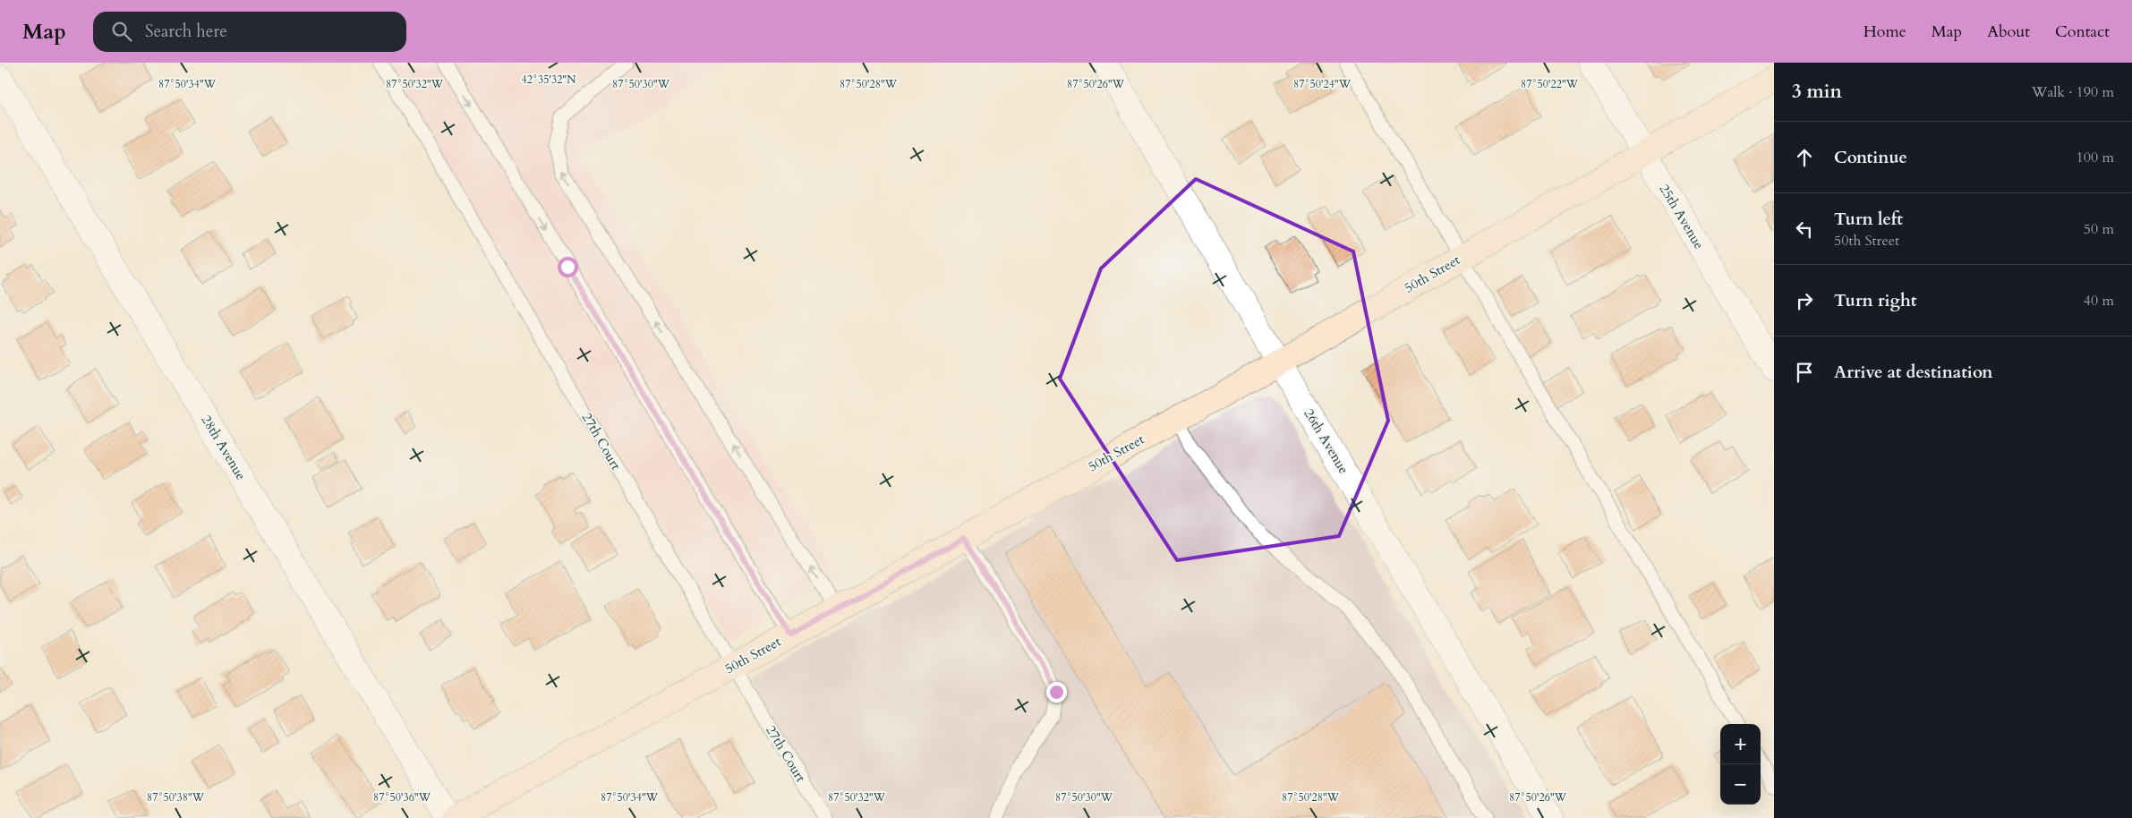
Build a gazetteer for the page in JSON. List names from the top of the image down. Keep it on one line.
{"streets":{"street":["25th Avenue","50th Street","26th Avenue","28th Avenue"],"lane":["27th Court"]},"crossings":[["25th Avenue","50th Street"],["50th Street","27th Court"],["50th Street","26th Avenue"]],"page":{"header":"Map","search":"Search here","nav":["Home","Map","About","Contact"],"heading":["3 min","Walk · 190 m"],"list":[["Continue","100 m"],["Turn left","50th Street","50 m"],["Turn right","40 m"],"Arrive at destination"],"map_buttons":["+","−"]},"coordinates":["42°35'32\"N","87°50'34\"W","87°50'32\"W","87°50'30\"W","87°50'28\"W","87°50'26\"W","87°50'24\"W","87°50'22\"W","87°50'38\"W","87°50'36\"W"]}
